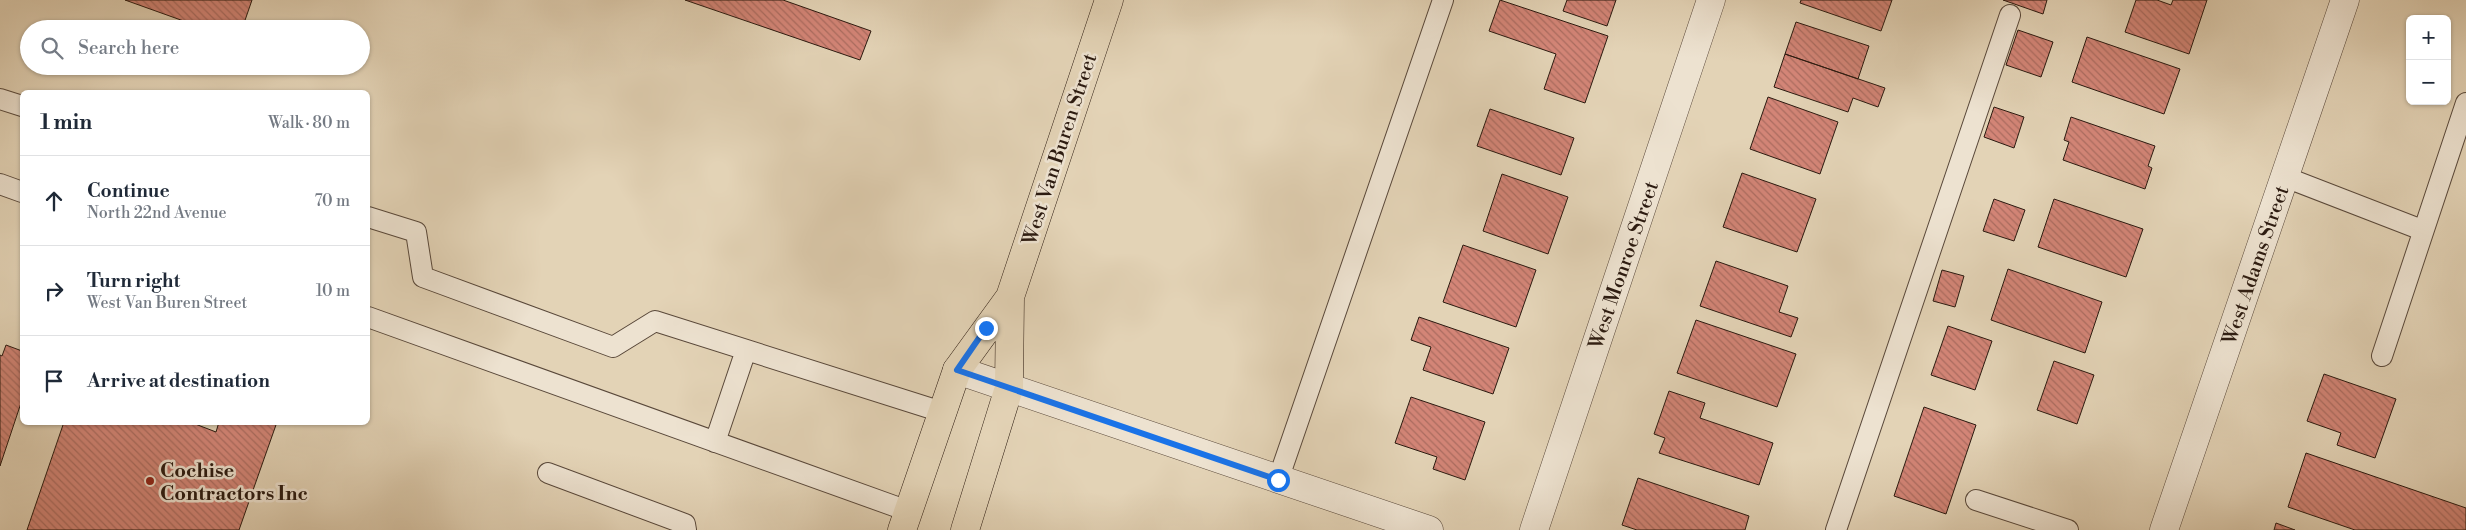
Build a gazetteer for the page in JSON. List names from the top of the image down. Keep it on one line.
{"streets":{"main road":["West Van Buren Street"],"street":["West Monroe Street","West Adams Street"]},"places":["Cochise Contractors Inc"],"page":{"map_buttons":["+","−"],"search":"Search here","heading":["1 min","Walk · 80 m"],"list":[["Continue","North 22nd Avenue","70 m"],["Turn right","West Van Buren Street","10 m"],"Arrive at destination"]}}
